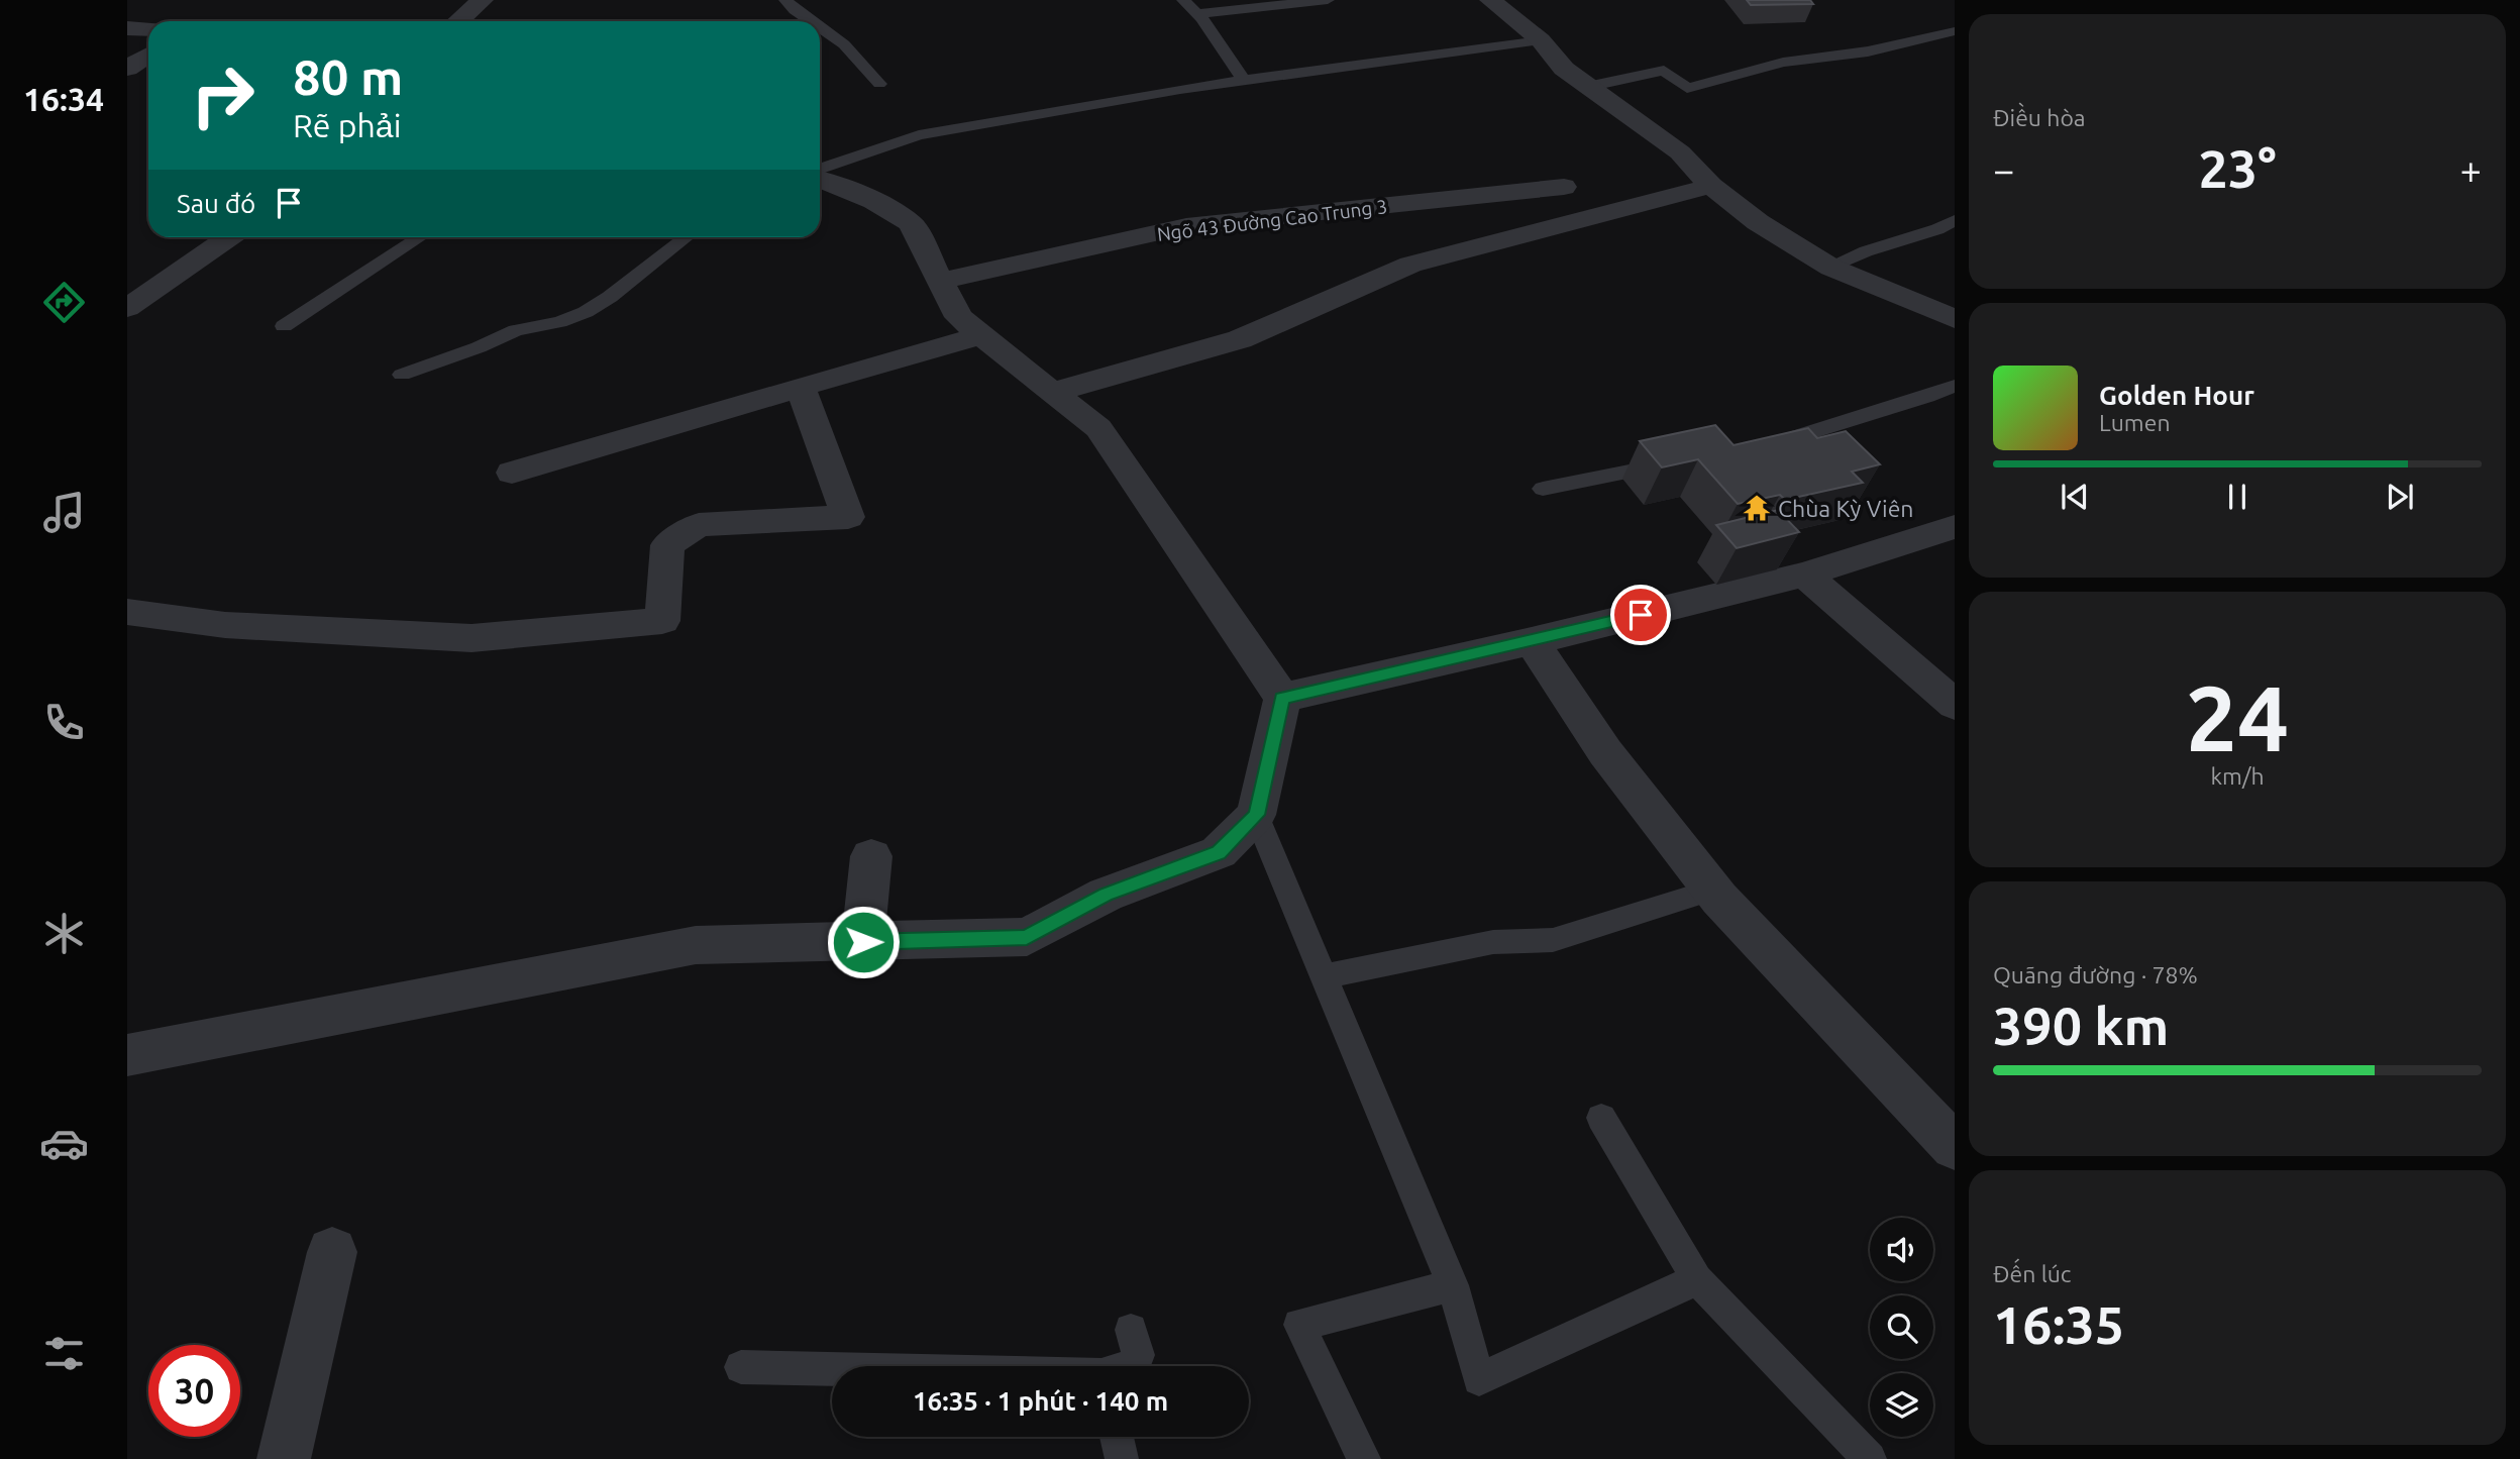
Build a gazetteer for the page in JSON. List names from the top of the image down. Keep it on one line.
{"streets":{"street":["Ngõ 43 Đường Cao Trung 3"]},"places":{"temple":["Chùa Kỳ Viên"]},"page":{"tabs":"16:34","tile":["Điều hòa",["24","km/h"],["Quãng đường · 78%","390 km"],["Đến lúc","16:35"]],"turn":["80 m","Rẽ phải"],"heat":["−","23°","+"],"then":"Sau đó","song":["Golden Hour","Lumen"],"limit":"30","trip":"16:35 · 1 phút · 140 m"}}
